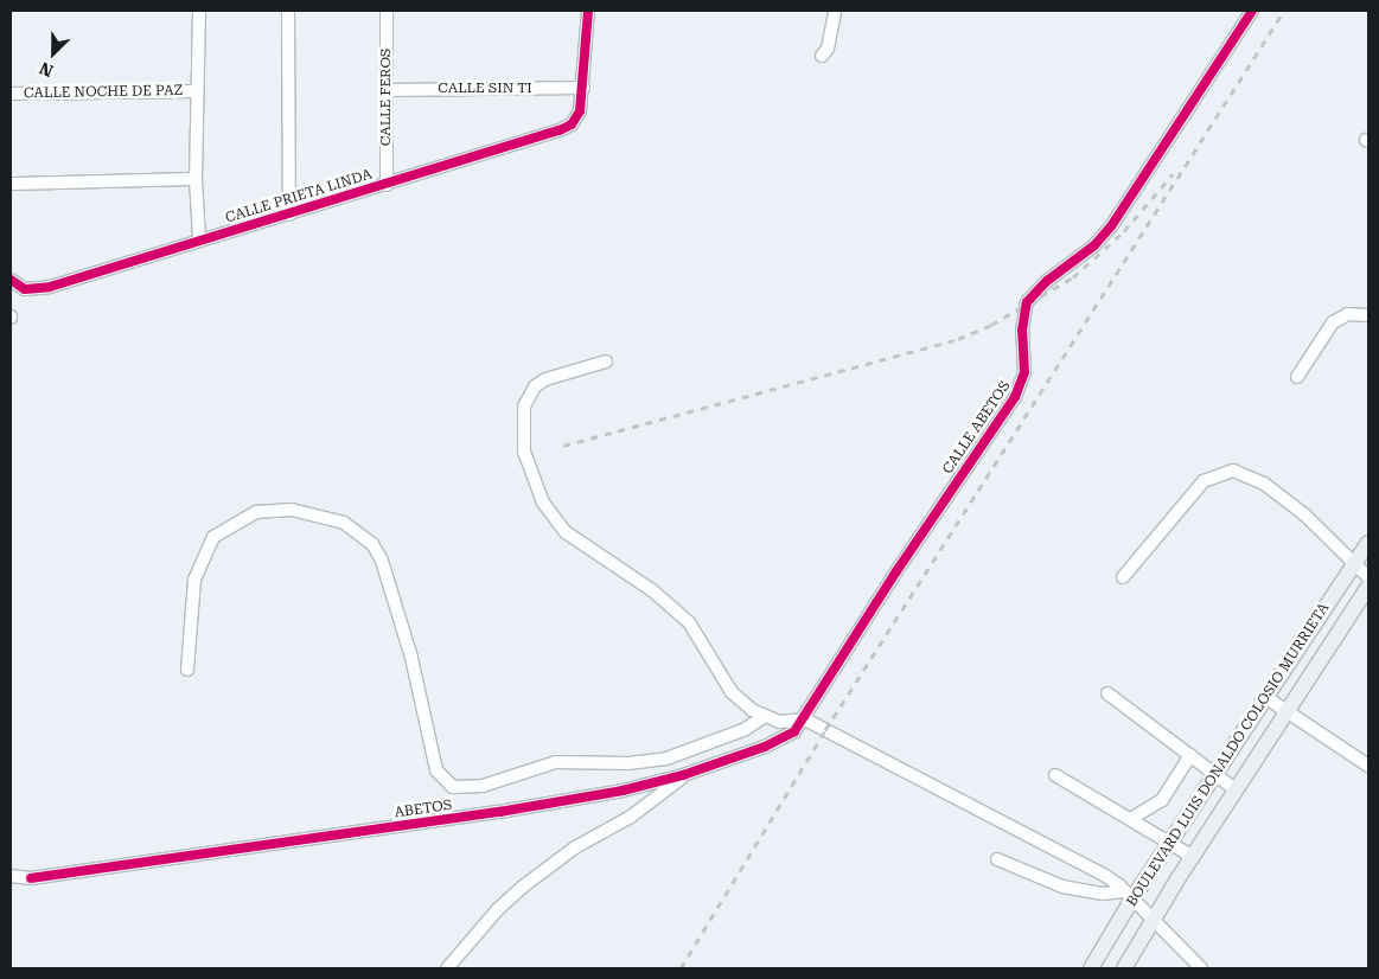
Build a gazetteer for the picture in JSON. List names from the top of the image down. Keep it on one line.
{"streets":{"main road":["BOULEVARD LUIS DONALDO COLOSIO MURRIETA"],"street":["CALLE SIN TI","CALLE NOCHE DE PAZ","CALLE FEROS","CALLE PRIETA LINDA","CALLE ABETOS","ABETOS"]},"crossings":[["CALLE SIN TI","CALLE FEROS"],["CALLE SIN TI","CALLE PRIETA LINDA"],["CALLE FEROS","CALLE PRIETA LINDA"],["CALLE ABETOS","ABETOS"]],"north":"bottom left"}
